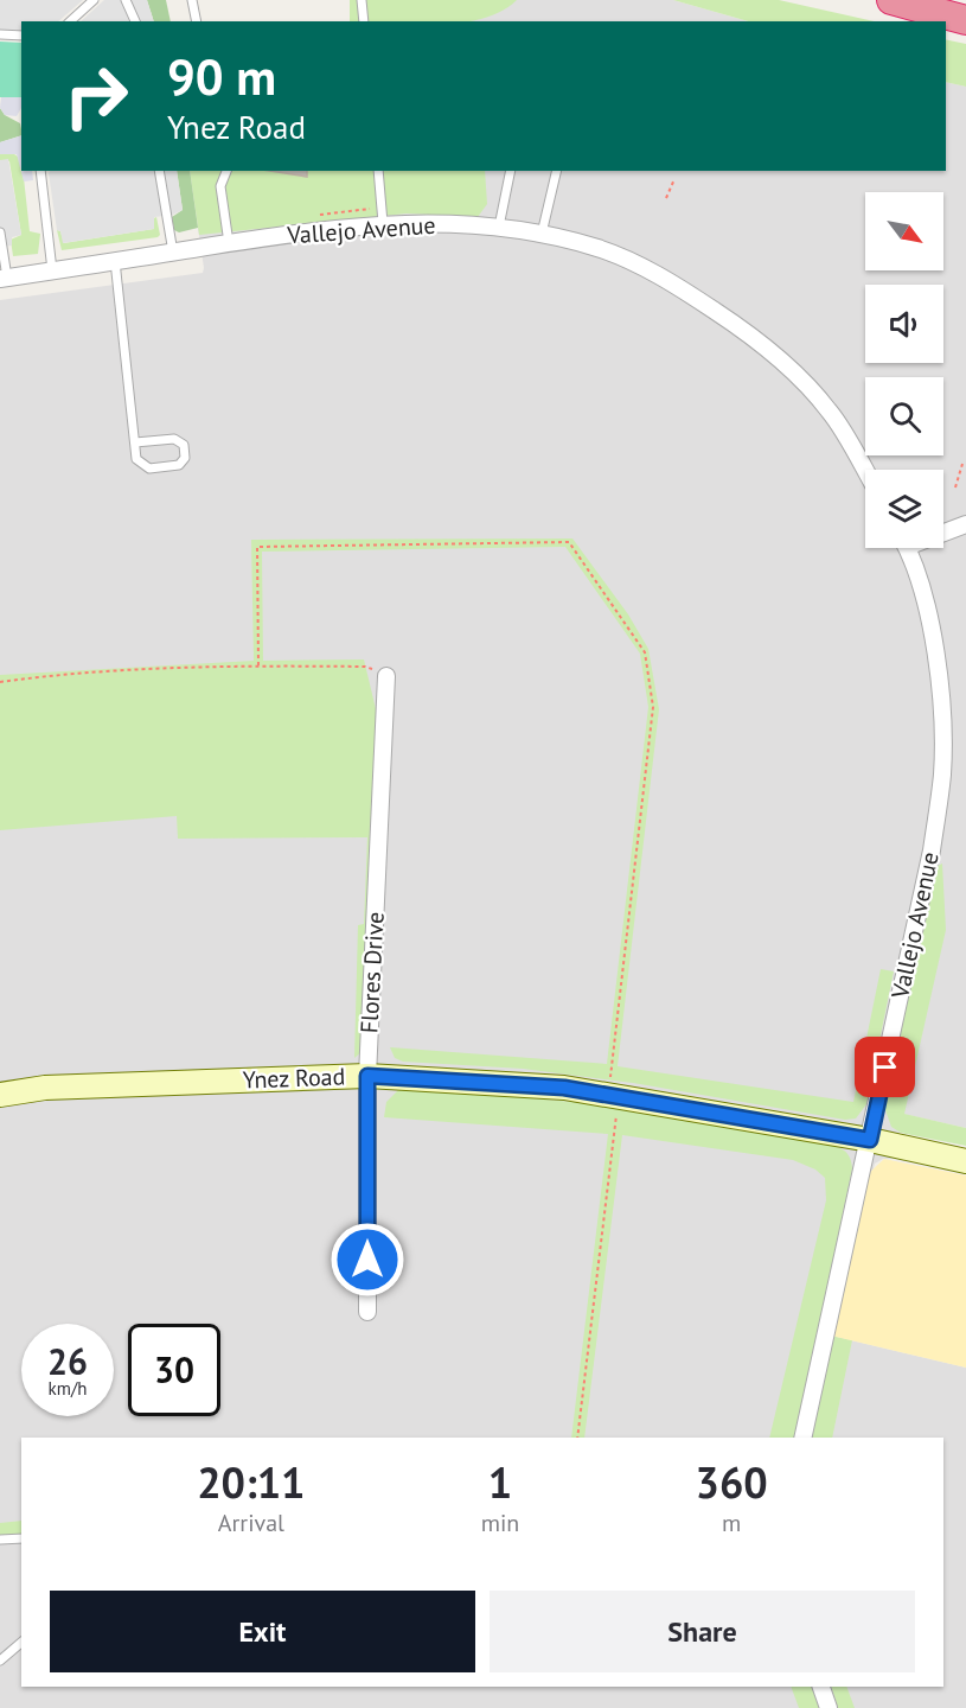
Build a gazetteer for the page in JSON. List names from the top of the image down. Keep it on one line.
{"streets":{"main road":["Ynez Road"],"street":["Vallejo Avenue","Flores Drive"]},"crossings":[["Vallejo Avenue","Ynez Road"],["Flores Drive","Ynez Road"]],"north":"bottom right","page":{"turn":["90 m","Ynez Road"],"speed":"26 km/h","limit":"30","eta":["20:11","Arrival","1","min","360","m"],"buttons":["Exit","Share"]}}
